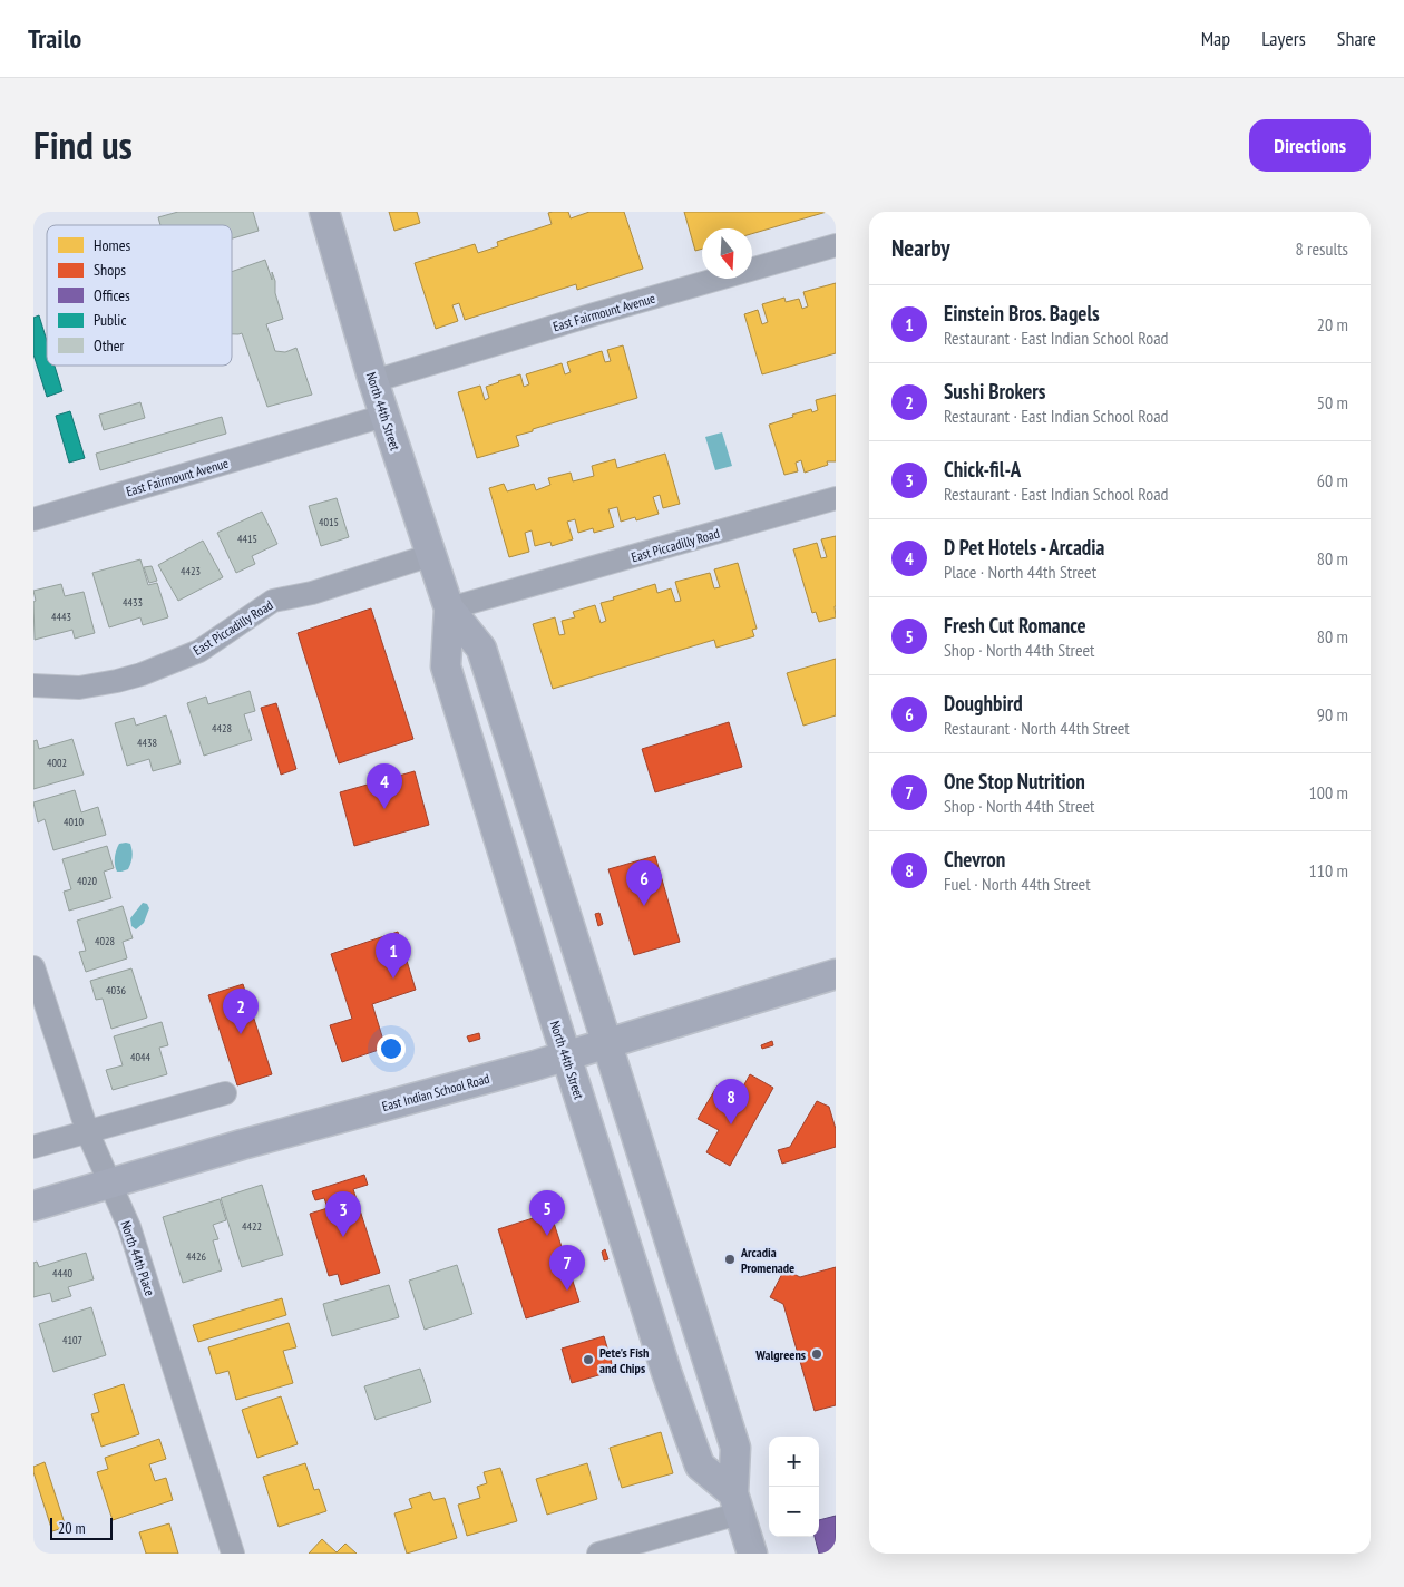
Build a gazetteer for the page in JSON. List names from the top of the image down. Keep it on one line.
{"streets":{"main road":["North 44th Street","East Indian School Road"],"street":["East Fairmount Avenue","East Piccadilly Road","North 44th Place"]},"crossings":[["East Fairmount Avenue","North 44th Street"],["North 44th Street","East Piccadilly Road"],["North 44th Street","East Indian School Road"],["East Indian School Road","North 44th Place"]],"places":["Arcadia Promenade","Walgreens","Pete's Fish and Chips"],"house_numbers":["4015","4415","4423","4433","4443","4428","4438","4002","4010","4020","4028","4036","4044","4422","4426","4440","4107"],"legend":["Homes","Shops","Offices","Public","Other"],"scale_bar":"20 m","north":"bottom","page":{"header":"Trailo","nav":["Map","Layers","Share"],"title":"Find us","buttons":"Directions","heading":["Nearby","8 results"],"list":[{"mark":"1","name":"Einstein Bros. Bagels","note":"Restaurant · East Indian School Road","value":"20 m"},{"mark":"2","name":"Sushi Brokers","note":"Restaurant · East Indian School Road","value":"50 m"},{"mark":"3","name":"Chick-fil-A","note":"Restaurant · East Indian School Road","value":"60 m"},{"mark":"4","name":"D Pet Hotels - Arcadia","note":"Place · North 44th Street","value":"80 m"},{"mark":"5","name":"Fresh Cut Romance","note":"Shop · North 44th Street","value":"80 m"},{"mark":"6","name":"Doughbird","note":"Restaurant · North 44th Street","value":"90 m"},{"mark":"7","name":"One Stop Nutrition","note":"Shop · North 44th Street","value":"100 m"},{"mark":"8","name":"Chevron","note":"Fuel · North 44th Street","value":"110 m"}],"pins":["4","6","1","2","8","5","3","7"],"map_buttons":["+","−"],"scale":"20 m"}}
